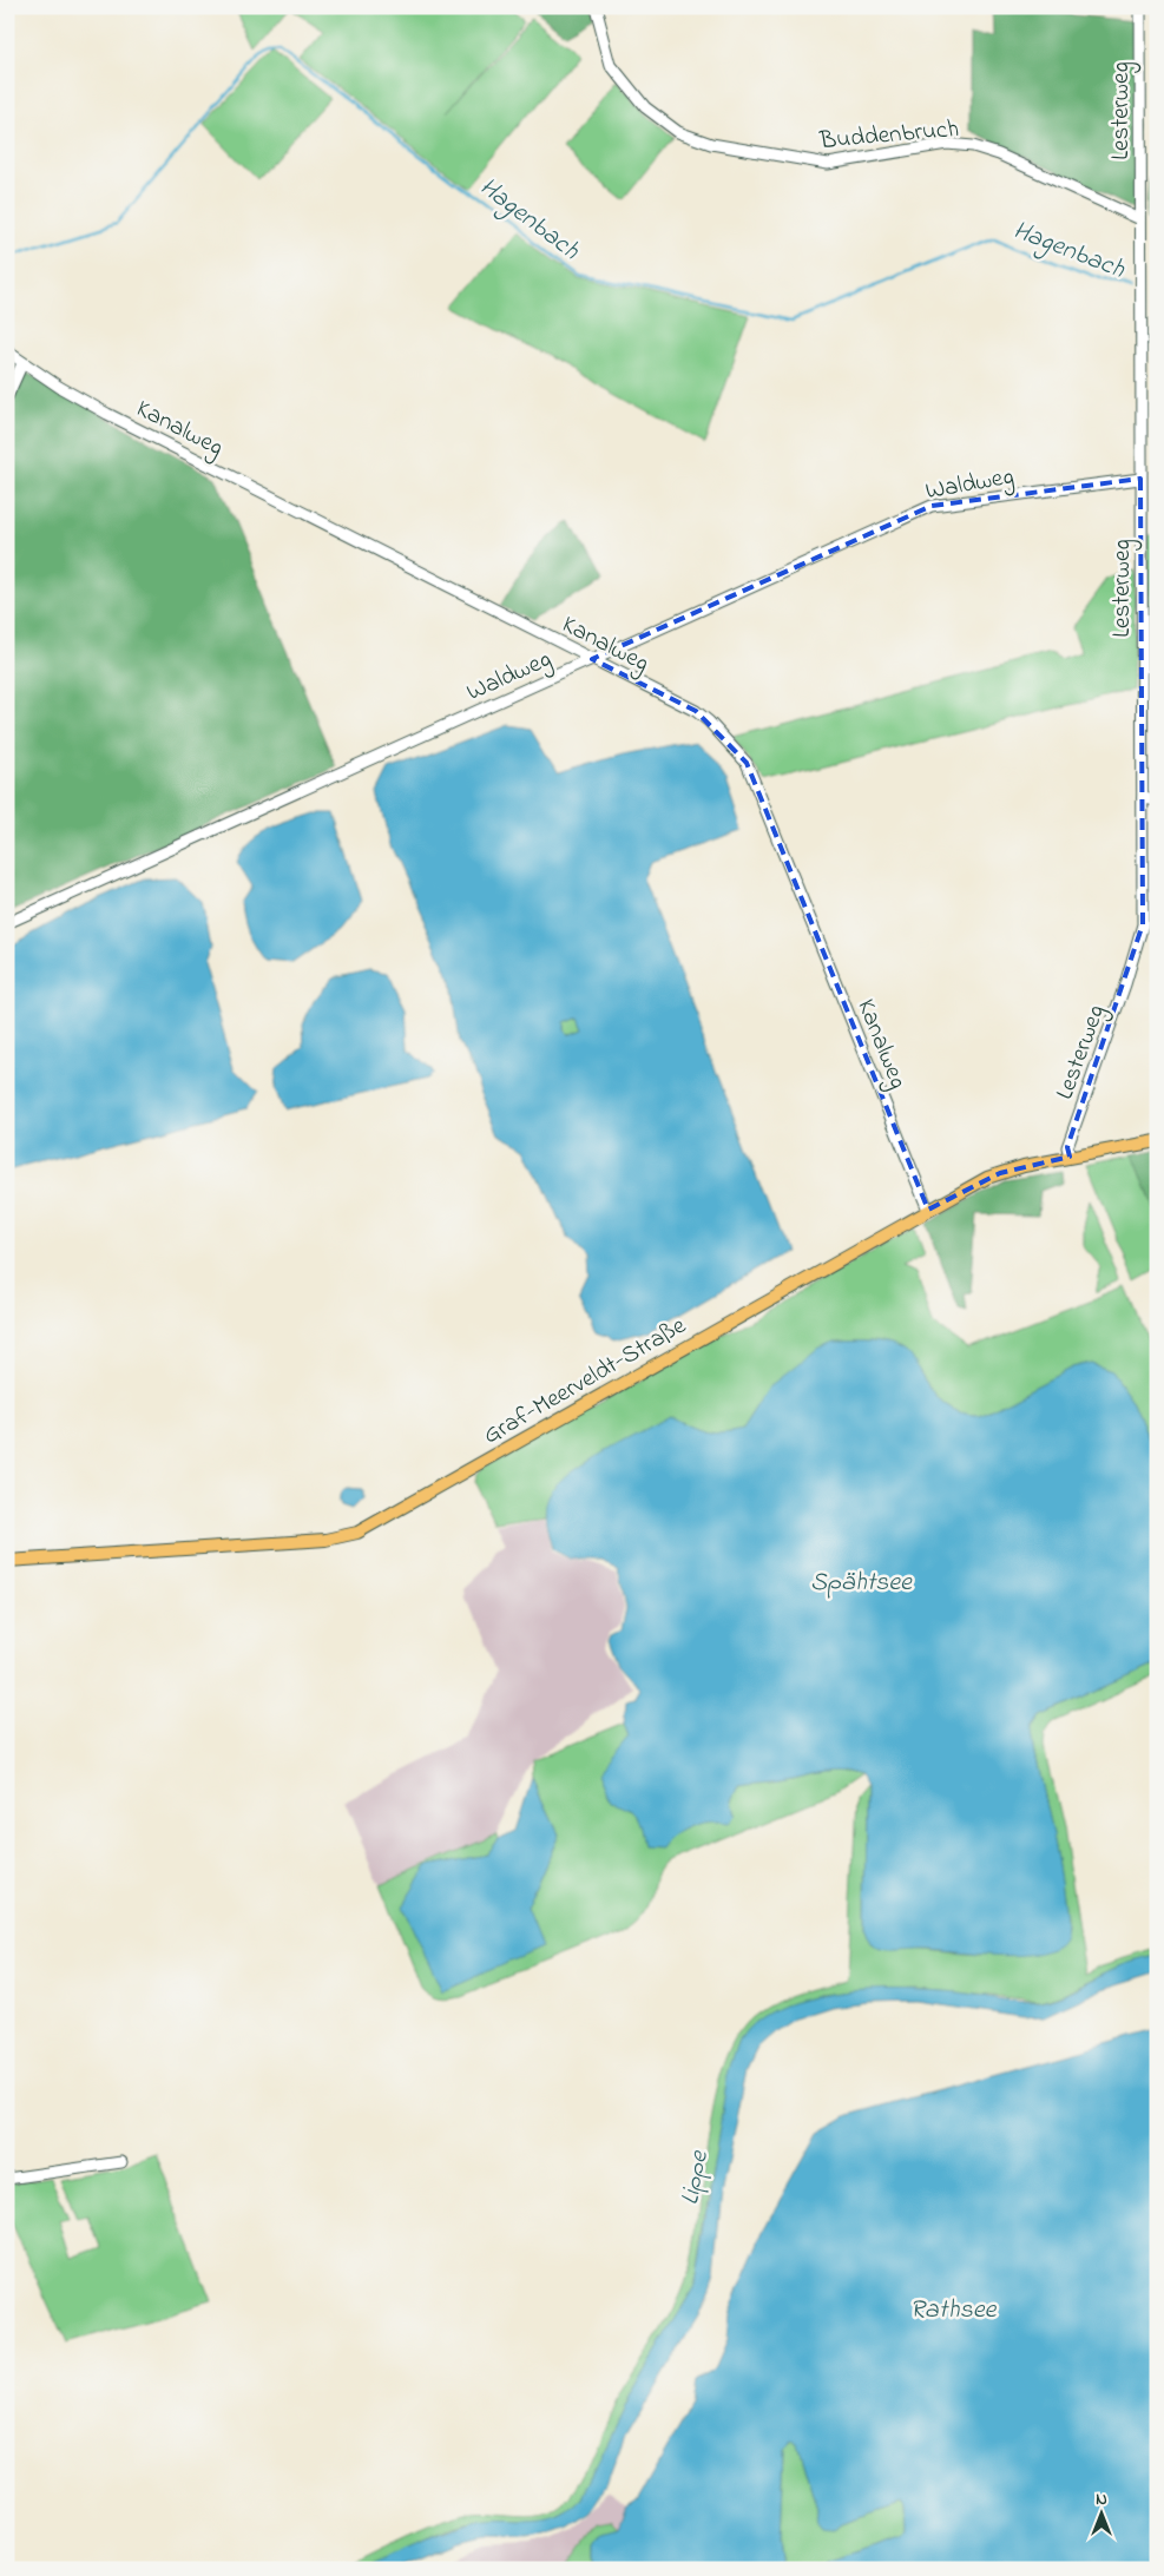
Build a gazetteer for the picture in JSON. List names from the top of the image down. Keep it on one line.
{"streets":{"main road":["Graf-Meerveldt-Straße"],"street":["Lesterweg","Buddenbruch","Kanalweg","Waldweg"]},"crossings":[["Lesterweg","Buddenbruch"],["Lesterweg","Waldweg"],["Lesterweg","Graf-Meerveldt-Straße"],["Kanalweg","Waldweg"],["Kanalweg","Graf-Meerveldt-Straße"]],"water":["Hagenbach","Spähtsee","Lippe","Rathsee"],"north":"top"}
